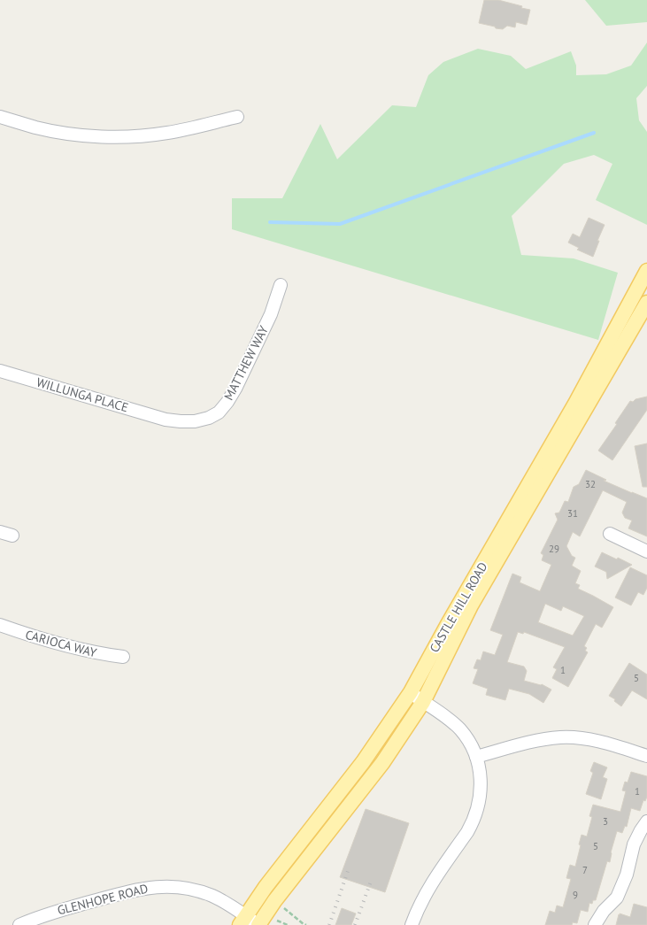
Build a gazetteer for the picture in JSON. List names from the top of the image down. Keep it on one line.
{"streets":{"main road":["CASTLE HILL ROAD"],"street":["MATTHEW WAY","WILLUNGA PLACE","CARIOCA WAY","GLENHOPE ROAD"]},"crossings":[["MATTHEW WAY","WILLUNGA PLACE"],["CASTLE HILL ROAD","GLENHOPE ROAD"]],"house_numbers":["32","31","29","1","5","1","3","5","7","9"]}
